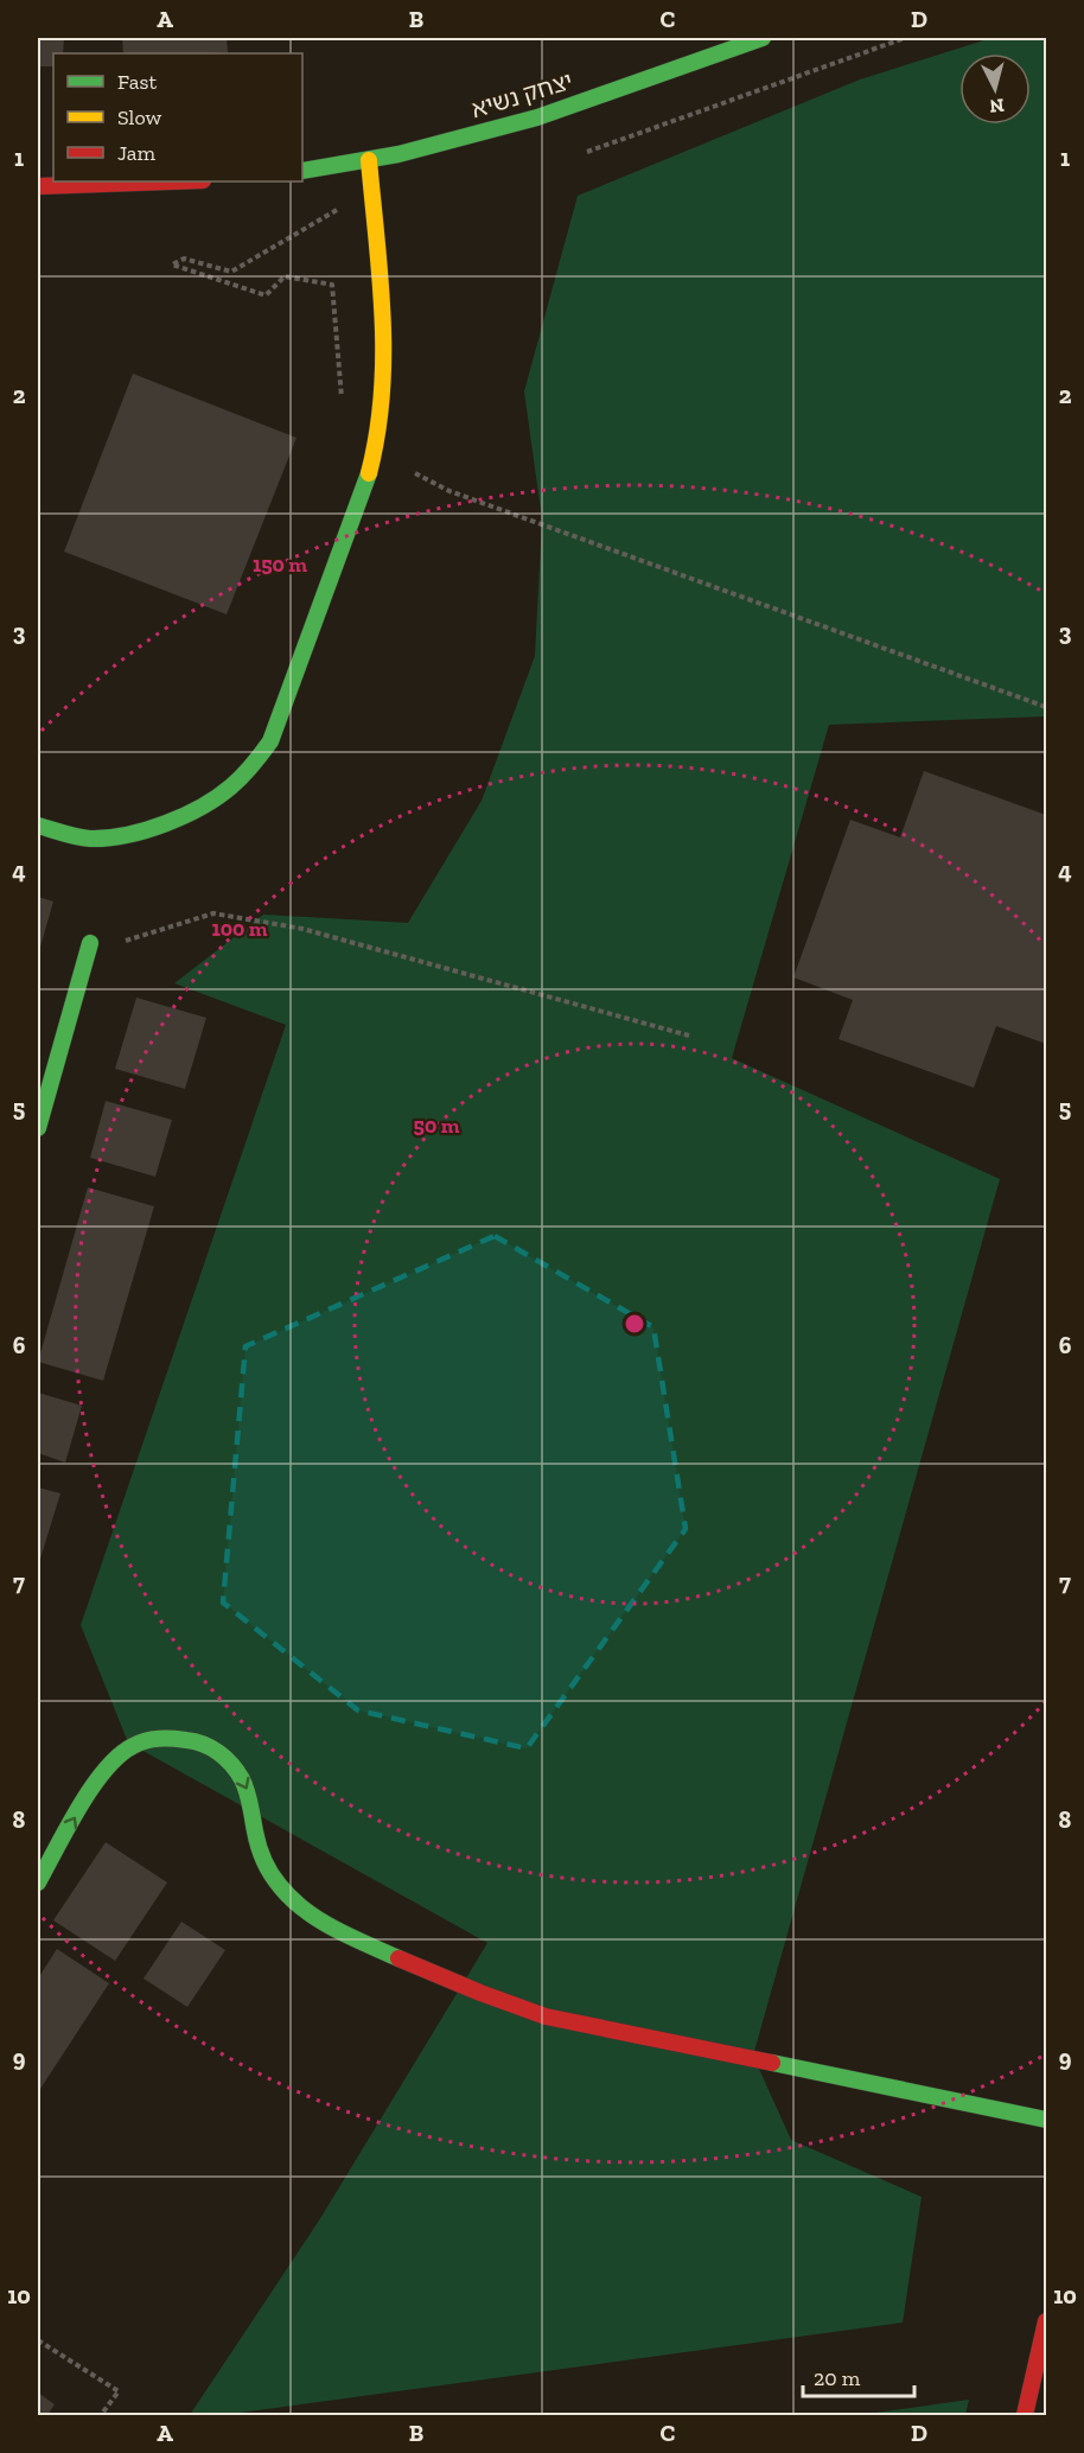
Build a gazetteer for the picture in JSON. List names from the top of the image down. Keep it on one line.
{"streets":{"street":["יצחק נשיא"]},"legend":["Fast","Slow","Jam"],"scale_bar":"20 m","north":"bottom","grid":{"columns":["A","B","C","D"],"rows":["1","2","3","4","5","6","7","8","9","10"]},"rings":["150 m","100 m","50 m"]}
